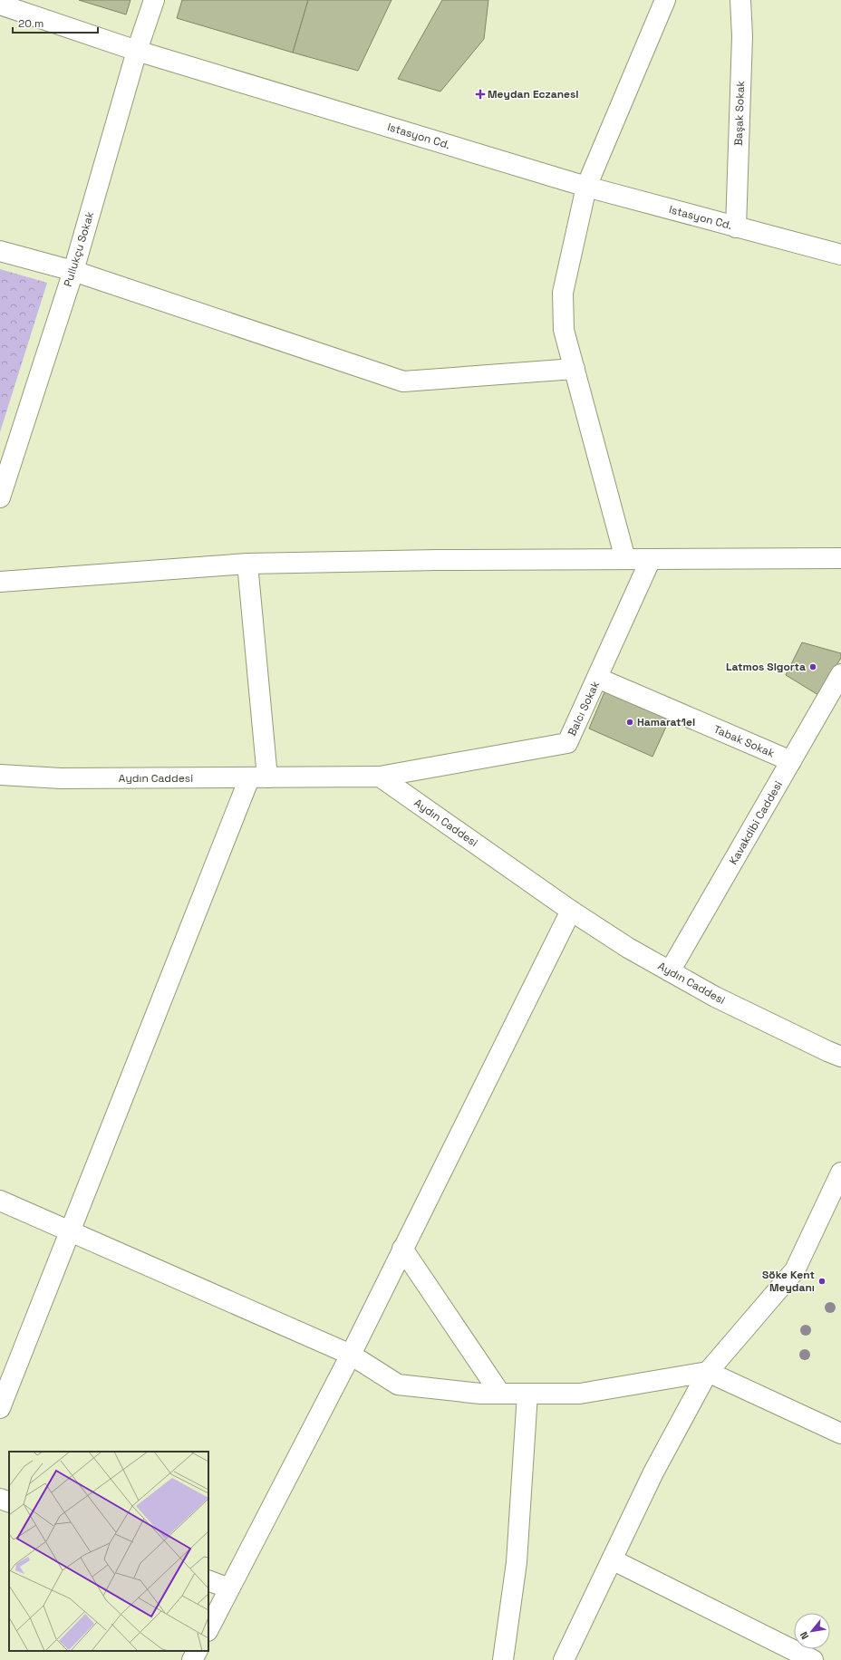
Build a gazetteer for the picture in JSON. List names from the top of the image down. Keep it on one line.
{"streets":{"street":["Başak Sokak","Istasyon Cd.","Pullukçu Sokak","Balcı Sokak","Tabak Sokak","Aydın Caddesi","Kavakdibi Caddesi"]},"crossings":[["Başak Sokak","Istasyon Cd."],["Istasyon Cd.","Pullukçu Sokak"],["Balcı Sokak","Tabak Sokak"],["Balcı Sokak","Aydın Caddesi"],["Tabak Sokak","Kavakdibi Caddesi"],["Aydın Caddesi","Kavakdibi Caddesi"]],"places":{"health":["Meydan Eczanesi"],"other":["Latmos Sigorta","Hamarat1el","Söke Kent Meydanı"]},"scale_bar":"20 m","north":"bottom left"}
